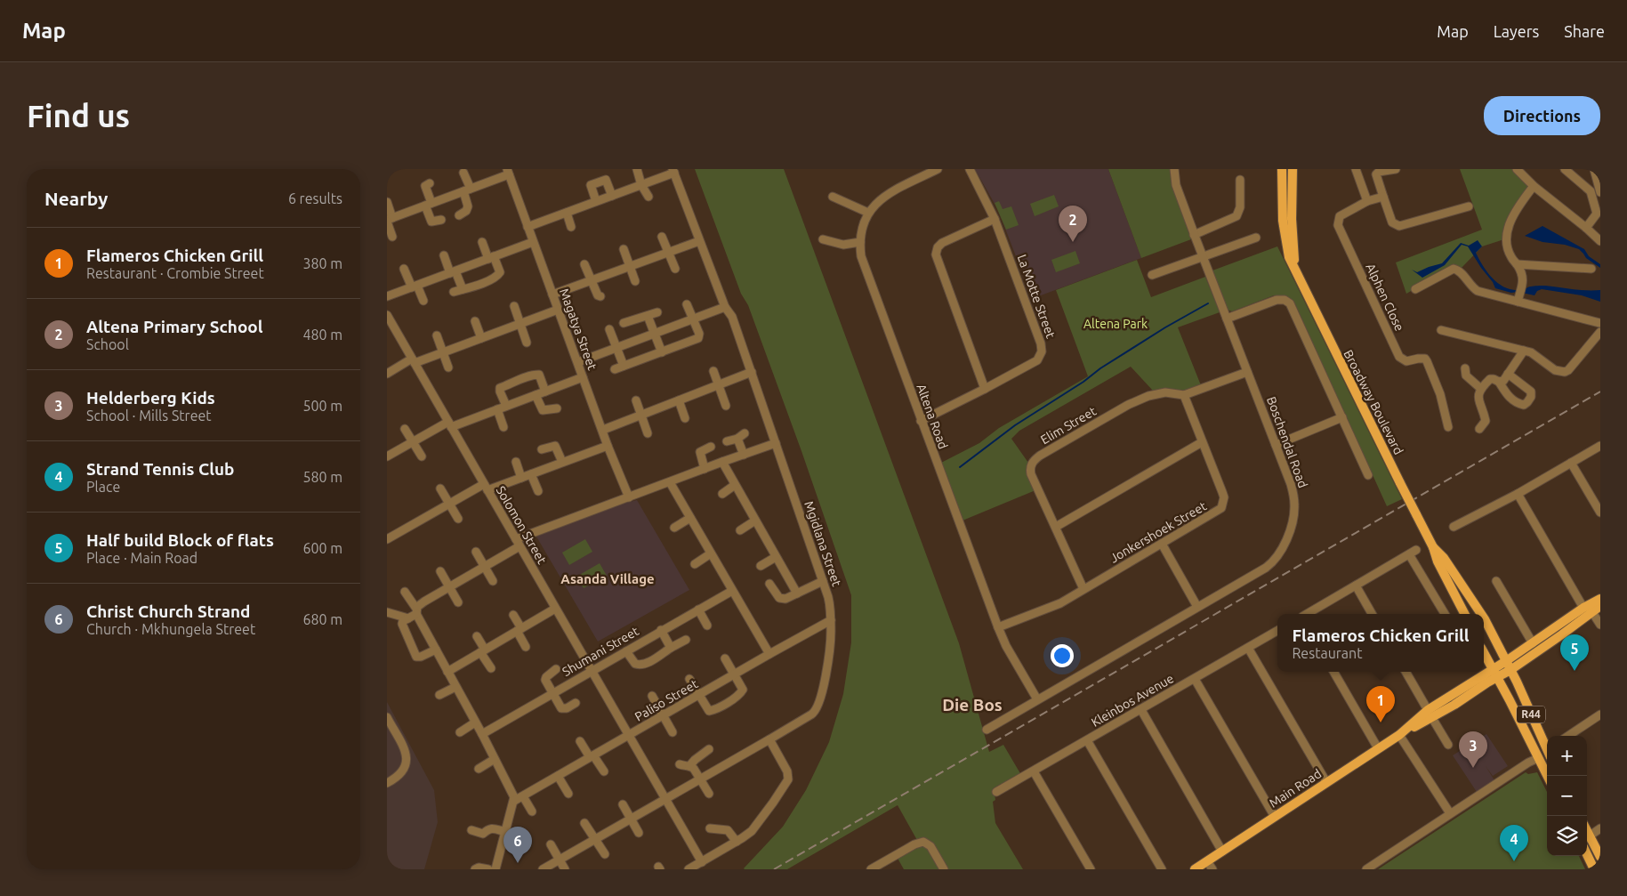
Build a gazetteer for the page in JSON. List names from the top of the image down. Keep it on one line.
{"streets":{"main road":["Broadway Boulevard","R44","Main Road"],"street":["La Motte Street","Alphen Close","Magatya Street","Altena Road","Elim Street","Boschendal Road","Solomon Street","Jonkershoek Street","Mgidlana Street","Shumani Street","Paliso Street","Kleinbos Avenue"]},"crossings":[["La Motte Street","Altena Road"],["Broadway Boulevard","Main Road"],["Altena Road","Boschendal Road"],["Altena Road","Jonkershoek Street"],["Elim Street","Boschendal Road"],["Elim Street","Jonkershoek Street"],["Solomon Street","Mgidlana Street"],["Solomon Street","Shumani Street"],["Solomon Street","Paliso Street"],["Mgidlana Street","Paliso Street"],["R44","Main Road"]],"districts":["Asanda Village","Die Bos"],"parks":["Altena Park"],"page":{"header":"Map","nav":["Map","Layers","Share"],"buttons":"Directions","title":"Find us","heading":["Nearby","6 results"],"pins":["2","5","1","3","4","6"],"list":[{"mark":"1","name":"Flameros Chicken Grill","note":"Restaurant · Crombie Street","value":"380 m"},{"mark":"2","name":"Altena Primary School","note":"School","value":"480 m"},{"mark":"3","name":"Helderberg Kids","note":"School · Mills Street","value":"500 m"},{"mark":"4","name":"Strand Tennis Club","note":"Place","value":"580 m"},{"mark":"5","name":"Half build Block of flats","note":"Place · Main Road","value":"600 m"},{"mark":"6","name":"Christ Church Strand","note":"Church · Mkhungela Street","value":"680 m"}],"popup":["Flameros Chicken Grill","Restaurant"],"map_buttons":["+","−"]}}
